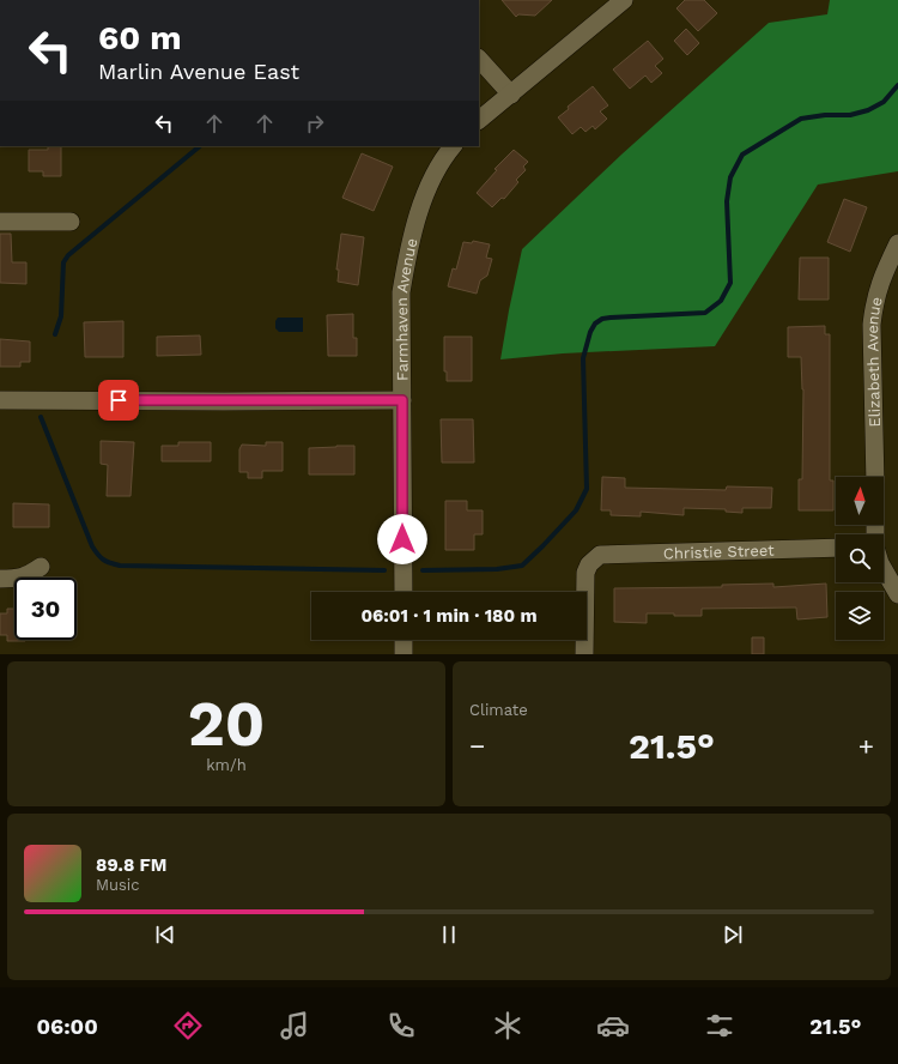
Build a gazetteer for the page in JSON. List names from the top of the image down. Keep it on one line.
{"streets":{"street":["Farmhaven Avenue","Elizabeth Avenue","Christie Street"]},"north":"top","page":{"turn":["60 m","Marlin Avenue East"],"limit":"30","trip":"06:01 · 1 min · 180 m","tile":[["20","km/h"],"Climate"],"heat":["−","21.5°","+"],"song":["89.8 FM","Music"],"tabs":["06:00","21.5°"]}}
